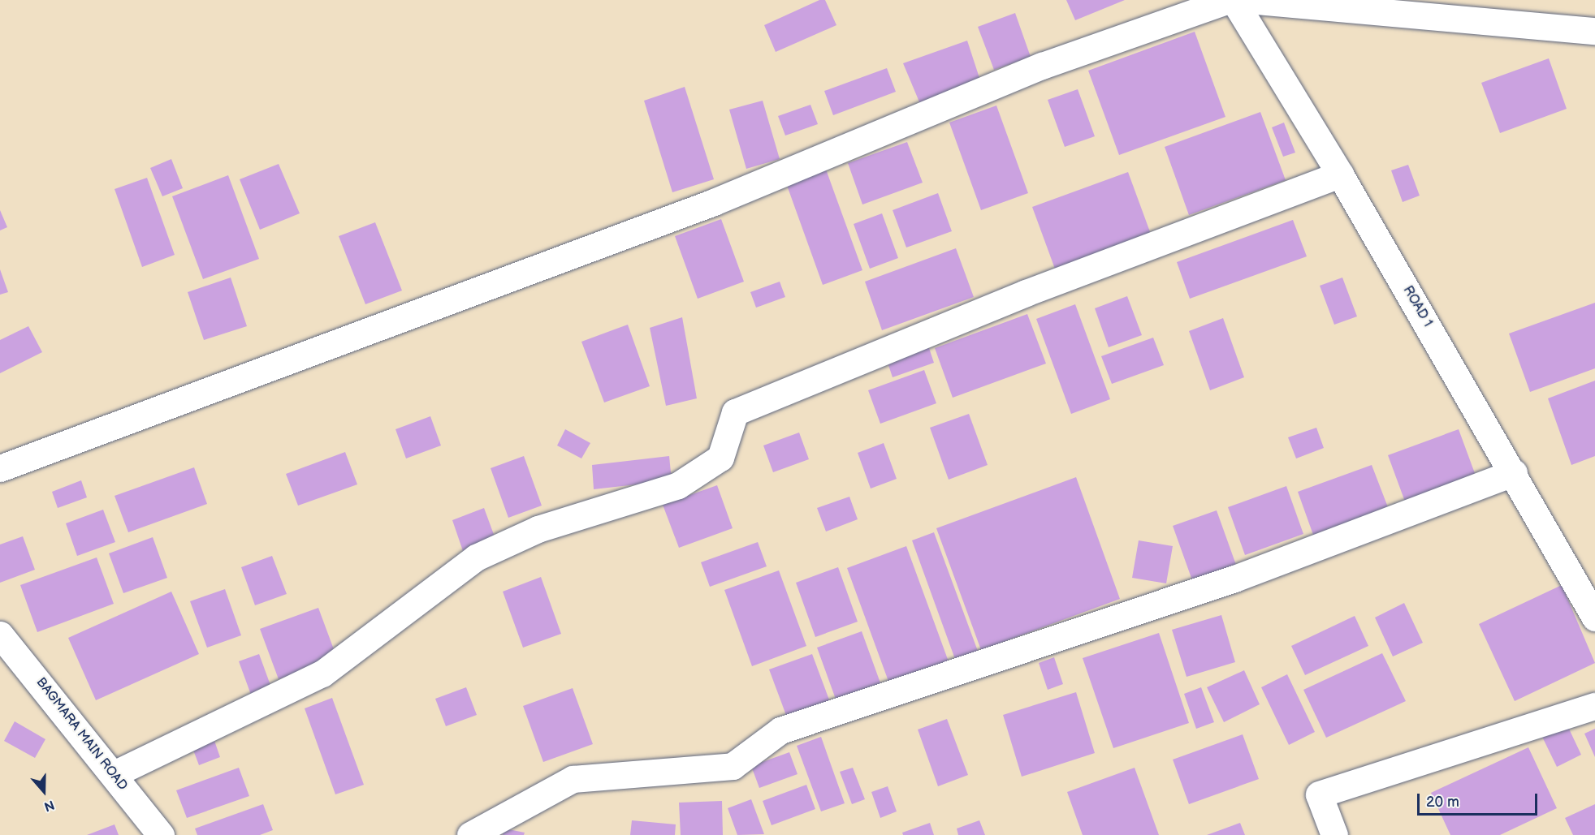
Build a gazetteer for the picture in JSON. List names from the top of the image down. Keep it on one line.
{"streets":{"street":["ROAD 1","BAGMARA MAIN ROAD"]},"scale_bar":"20 m","north":"bottom"}
